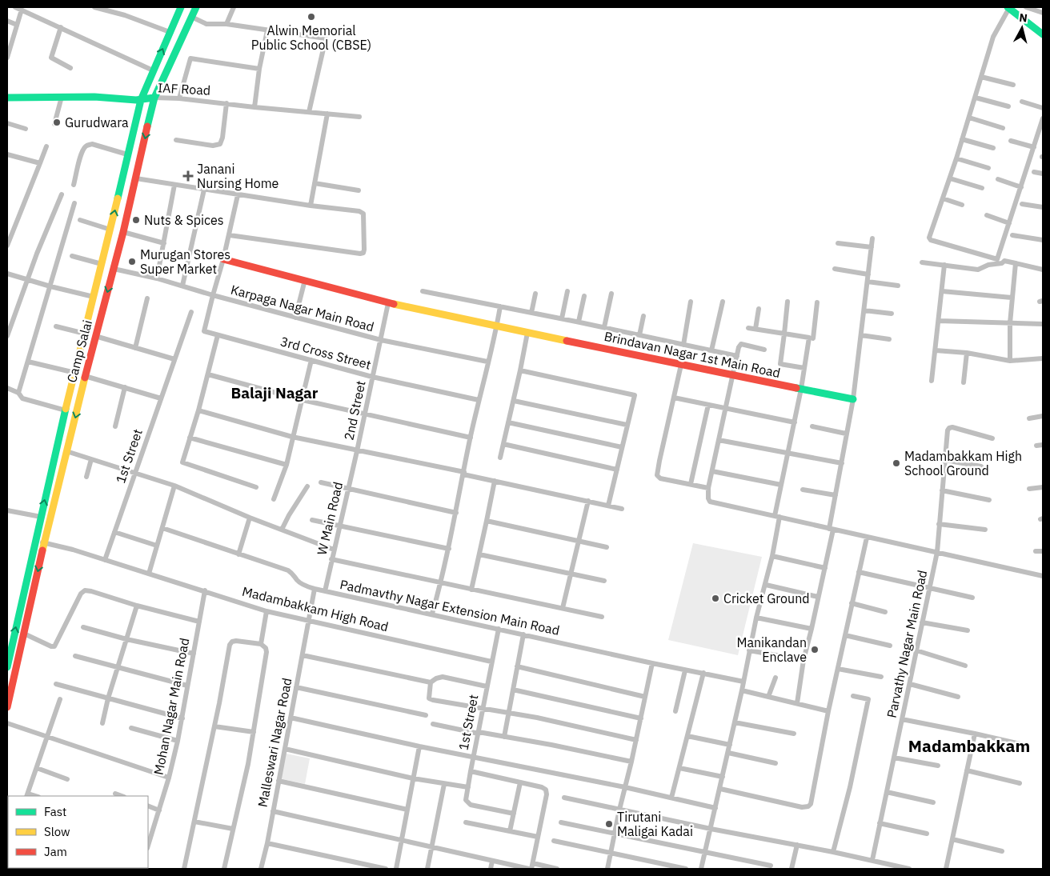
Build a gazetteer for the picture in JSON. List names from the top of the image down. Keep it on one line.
{"streets":{"main road":["IAF Road","Camp Salai","Brindavan Nagar 1st Main Road"],"street":["Karpaga Nagar Main Road","3rd Cross Street","2nd Street","1st Street","W Main Road","Padmavthy Nagar Extension Main Road","Madambakkam High Road","Parvathy Nagar Main Road","Mohan Nagar Main Road","Malleswari Nagar Road"]},"crossings":[["IAF Road","Camp Salai"],["Karpaga Nagar Main Road","Camp Salai"],["Karpaga Nagar Main Road","3rd Cross Street"],["Karpaga Nagar Main Road","2nd Street"],["Camp Salai","Madambakkam High Road"],["3rd Cross Street","2nd Street"],["Brindavan Nagar 1st Main Road","2nd Street"],["2nd Street","W Main Road"],["1st Street","Madambakkam High Road"],["W Main Road","Padmavthy Nagar Extension Main Road"],["Padmavthy Nagar Extension Main Road","Malleswari Nagar Road"],["Madambakkam High Road","Mohan Nagar Main Road"],["Madambakkam High Road","Malleswari Nagar Road"]],"districts":["Balaji Nagar","Madambakkam"],"places":{"other":["Alwin Memorial Public School (CBSE)","Gurudwara","Nuts & Spices","Murugan Stores Super Market","Madambakkam High School Ground","Cricket Ground","Manikandan Enclave","Tirutani Maligai Kadai"],"health":["Janani Nursing Home"]},"legend":["Fast","Slow","Jam"],"north":"top"}
